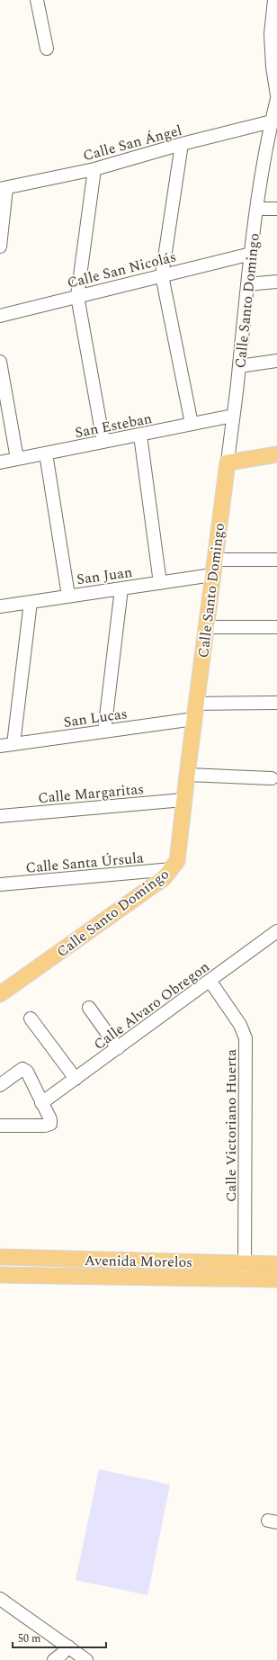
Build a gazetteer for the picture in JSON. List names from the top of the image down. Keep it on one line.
{"streets":{"main road":["Calle Santo Domingo","Avenida Morelos"],"street":["Calle San Ángel","Calle San Nicolás","San Esteban","San Juan","San Lucas","Calle Margaritas","Calle Santa Úrsula","Calle Alvaro Obregon","Calle Victoriano Huerta"]},"crossings":[["Calle San Ángel","Calle Santo Domingo"],["Calle San Nicolás","Calle Santo Domingo"],["Calle Santo Domingo","San Esteban"],["Calle Santo Domingo","San Juan"],["Calle Santo Domingo","San Lucas"],["Calle Santo Domingo","Calle Margaritas"],["Calle Santo Domingo","Calle Santa Úrsula"],["Calle Alvaro Obregon","Calle Victoriano Huerta"],["Calle Victoriano Huerta","Avenida Morelos"]],"scale_bar":"50 m"}
